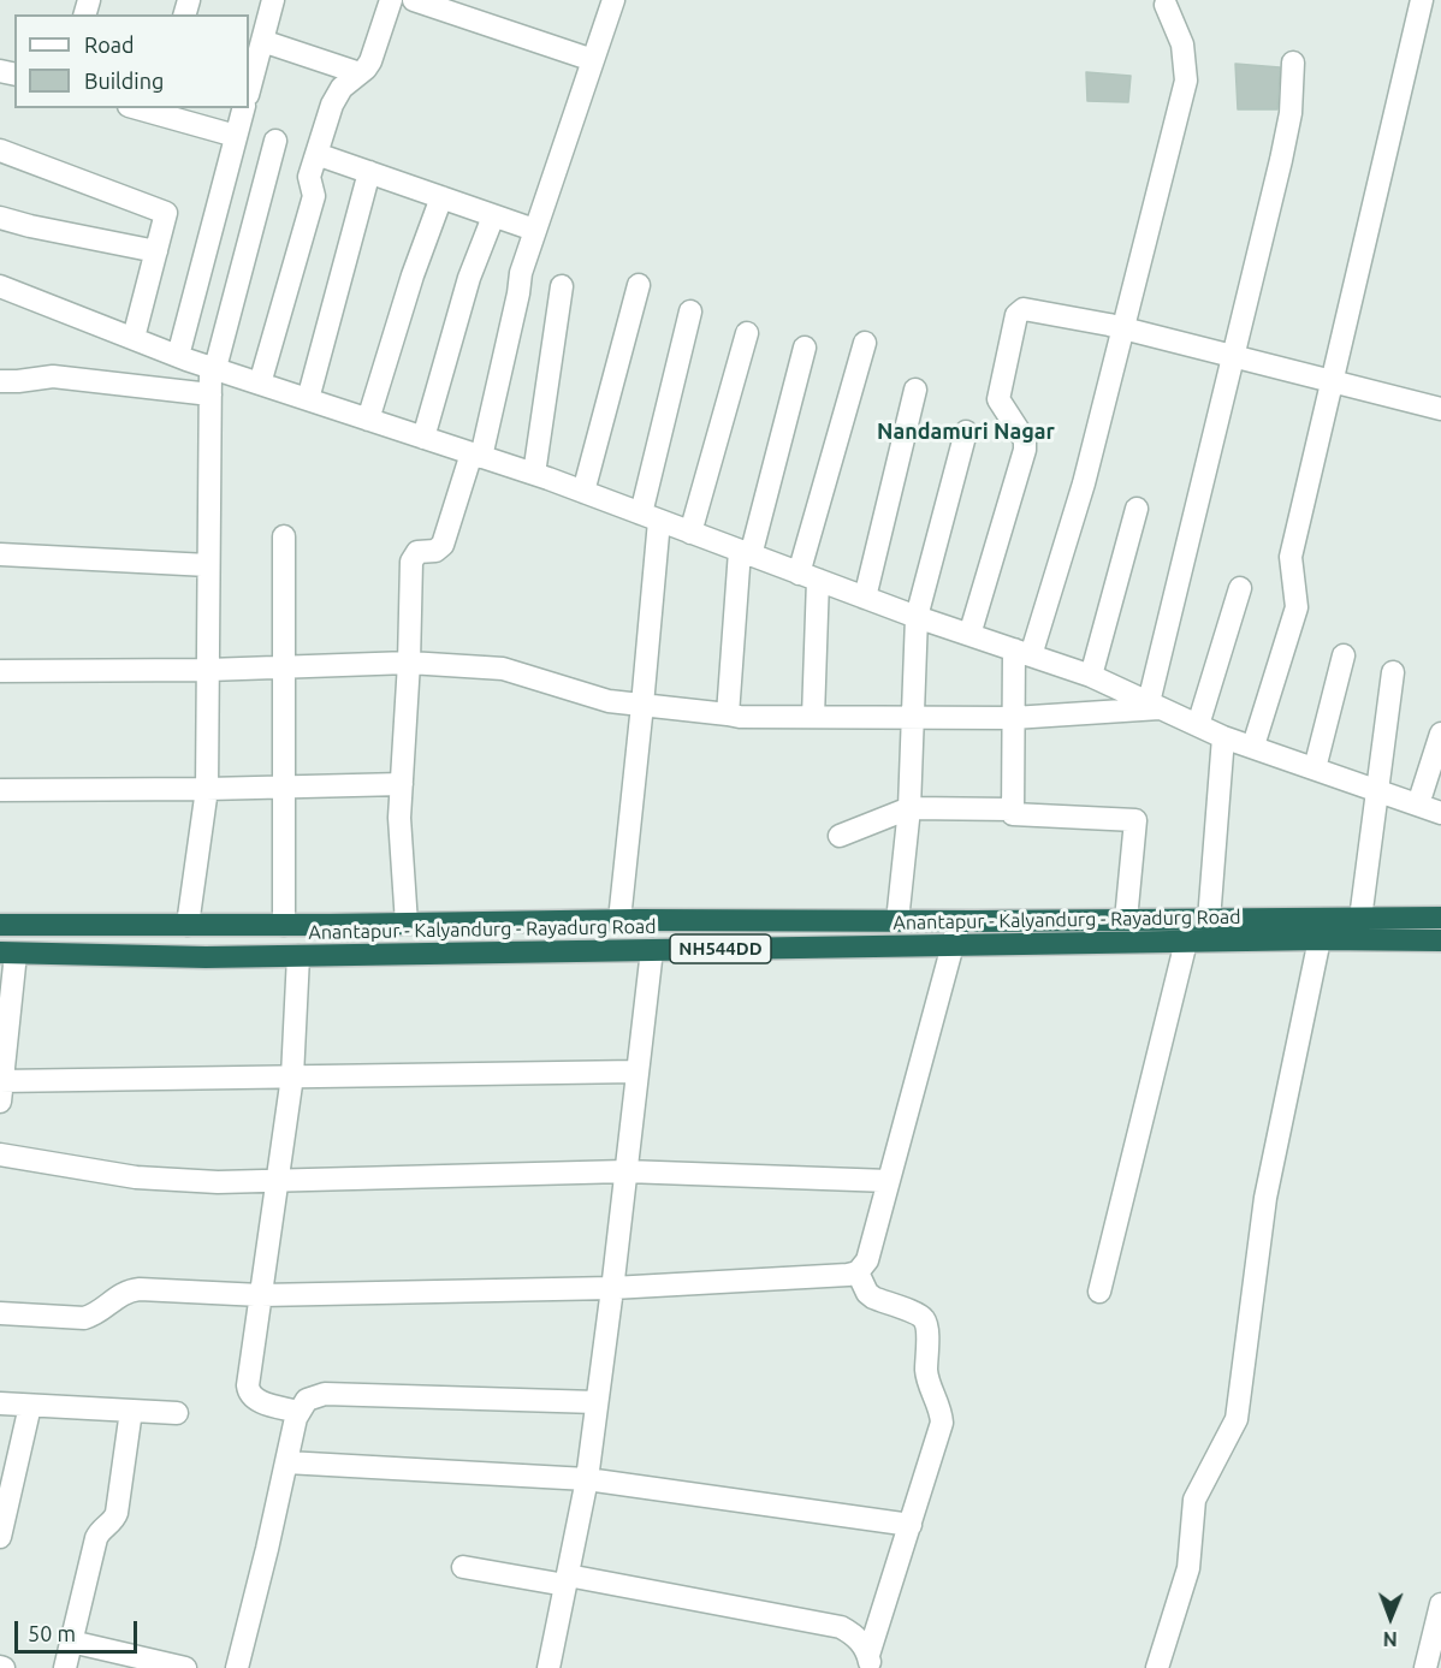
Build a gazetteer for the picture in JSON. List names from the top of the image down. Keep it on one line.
{"streets":{"highway":["Anantapur - Kalyandurg - Rayadurg Road","NH544DD"]},"districts":["Nandamuri Nagar"],"legend":["Road","Building"],"scale_bar":"50 m","north":"bottom"}
